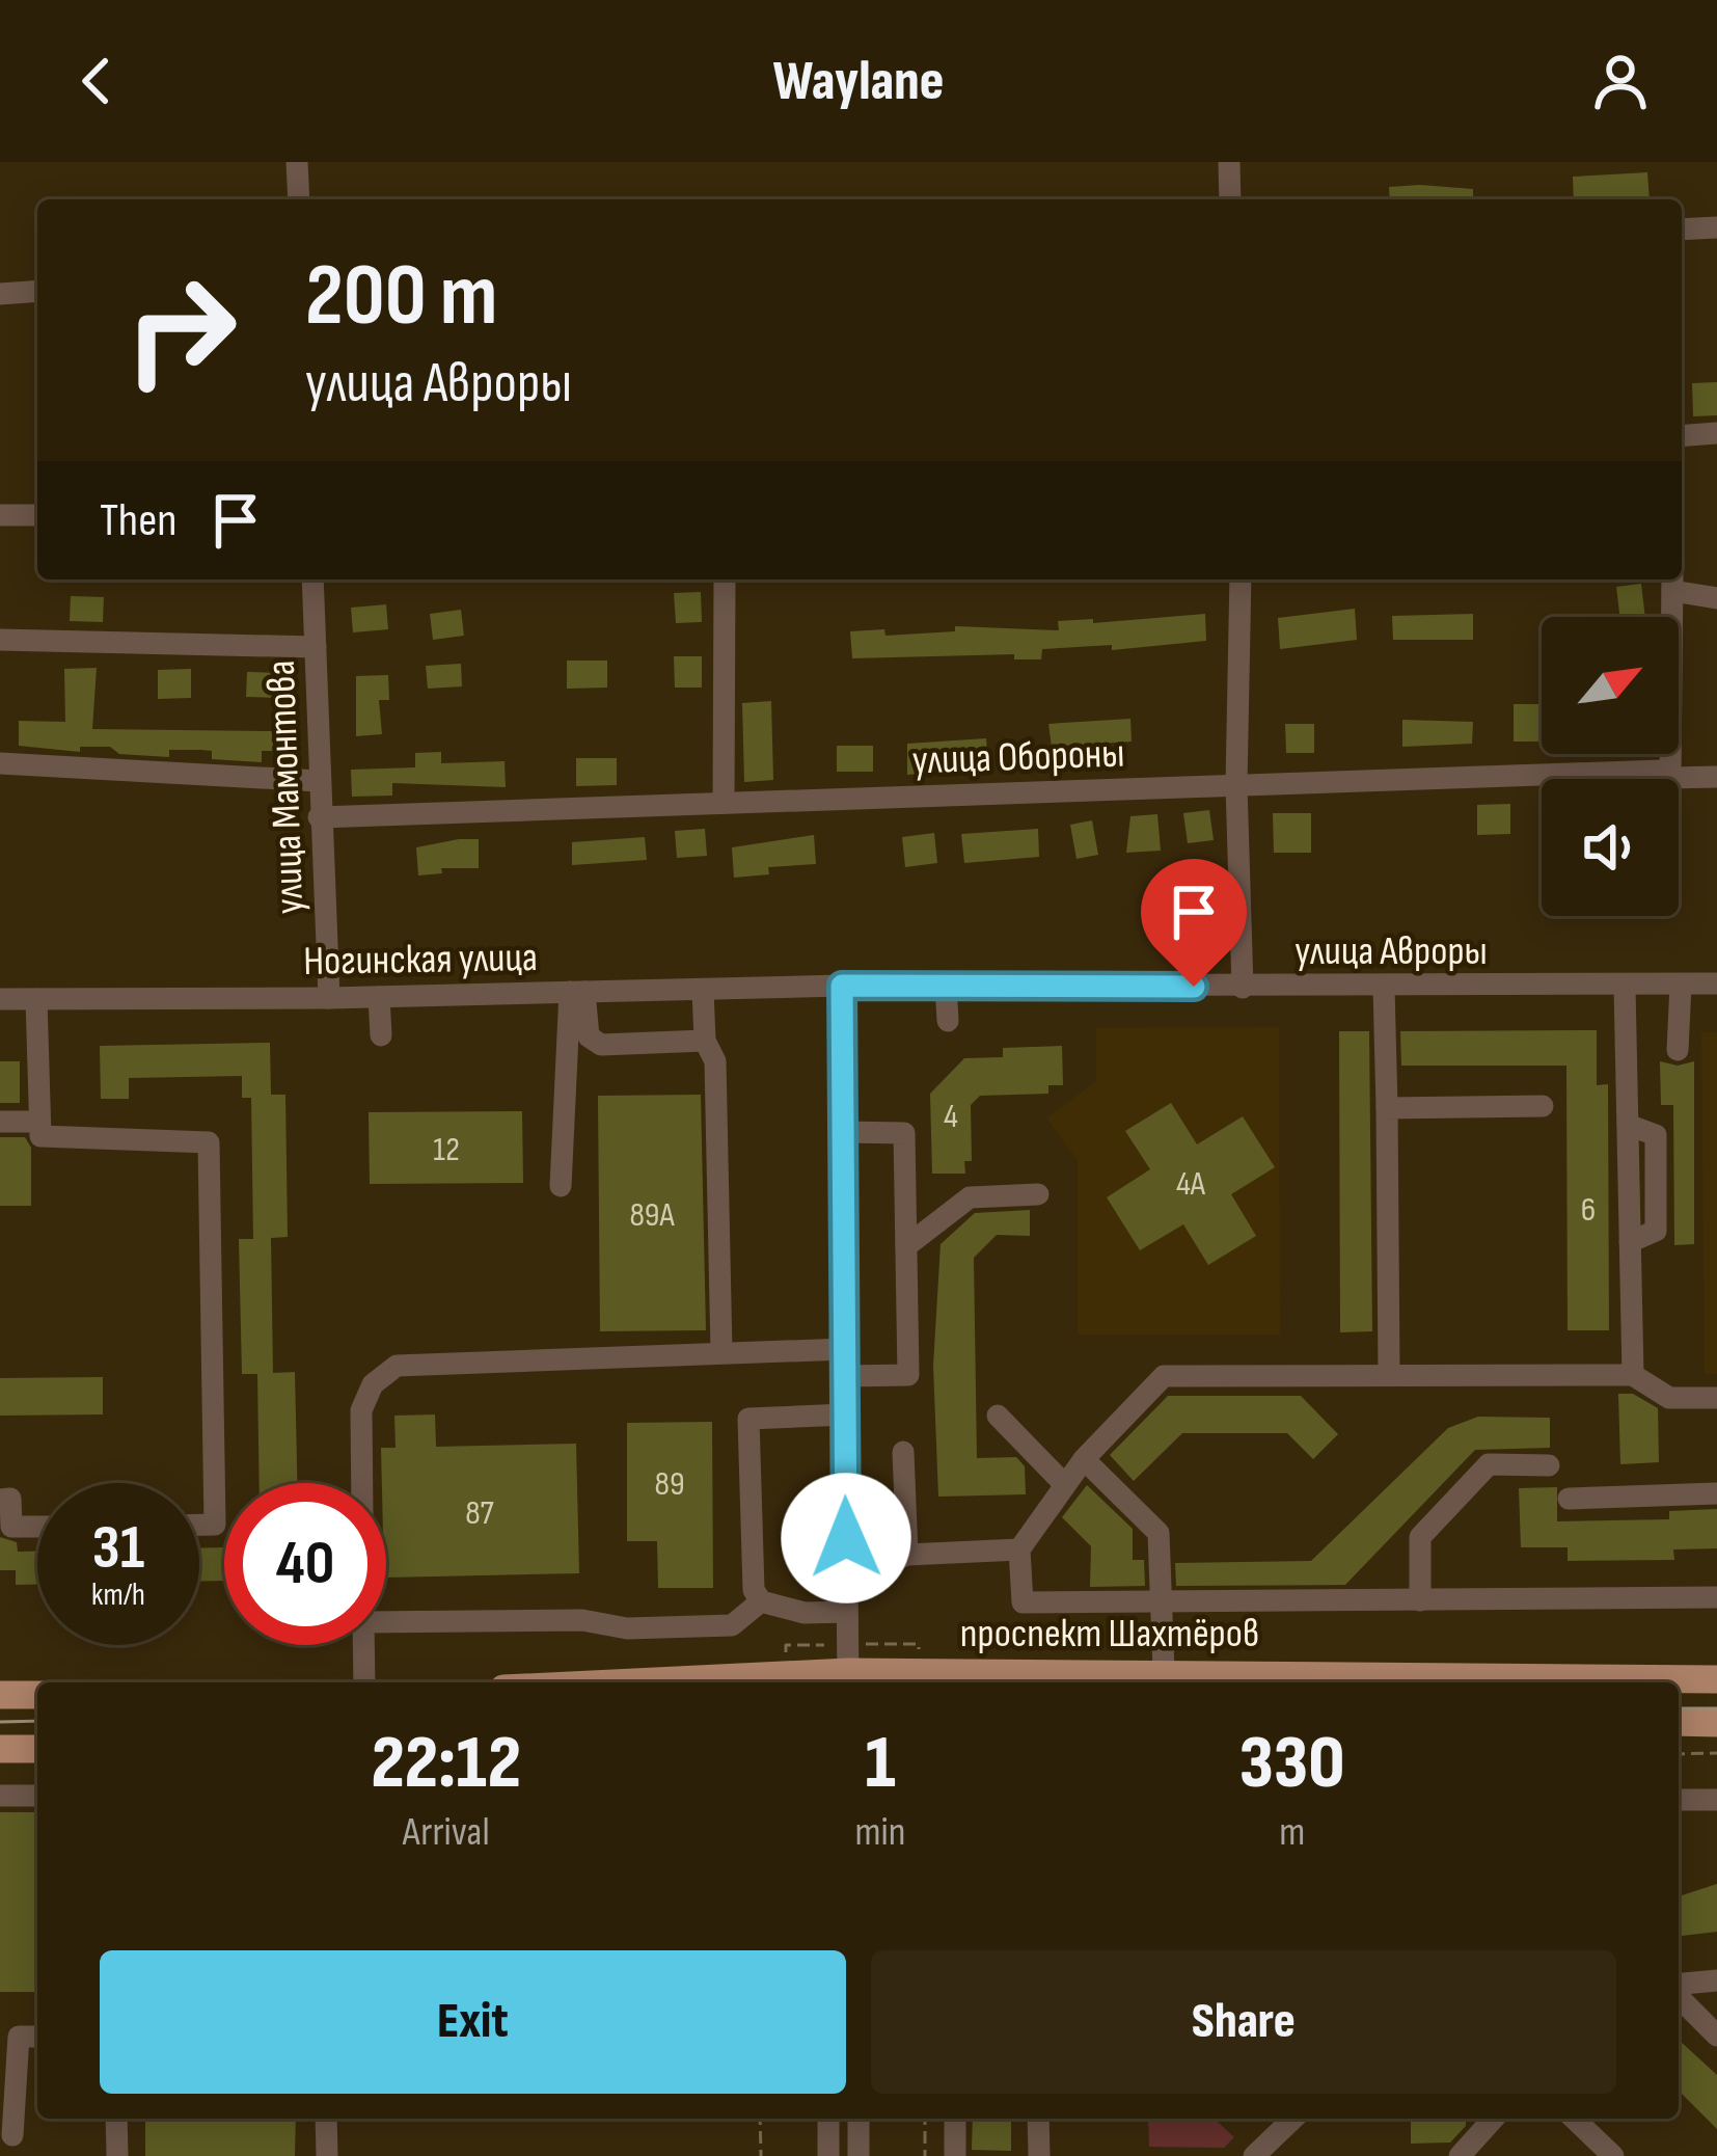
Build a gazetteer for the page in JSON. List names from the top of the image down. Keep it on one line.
{"streets":{"main road":["проспект Шахтёров"],"street":["улица Обороны","улица Мамонтова","улица Авроры","Ногинская улица"]},"crossings":[["улица Обороны","улица Мамонтова"],["улица Мамонтова","Ногинская улица"],["улица Авроры","Ногинская улица"]],"house_numbers":["4","12","4А","6","89А","89","87"],"north":"top right","page":{"header":"Waylane","turn":["200 m","улица Авроры"],"then":"Then","speed":"31 km/h","limit":"40","eta":["22:12","Arrival","1","min","330","m"],"buttons":["Exit","Share"]}}
